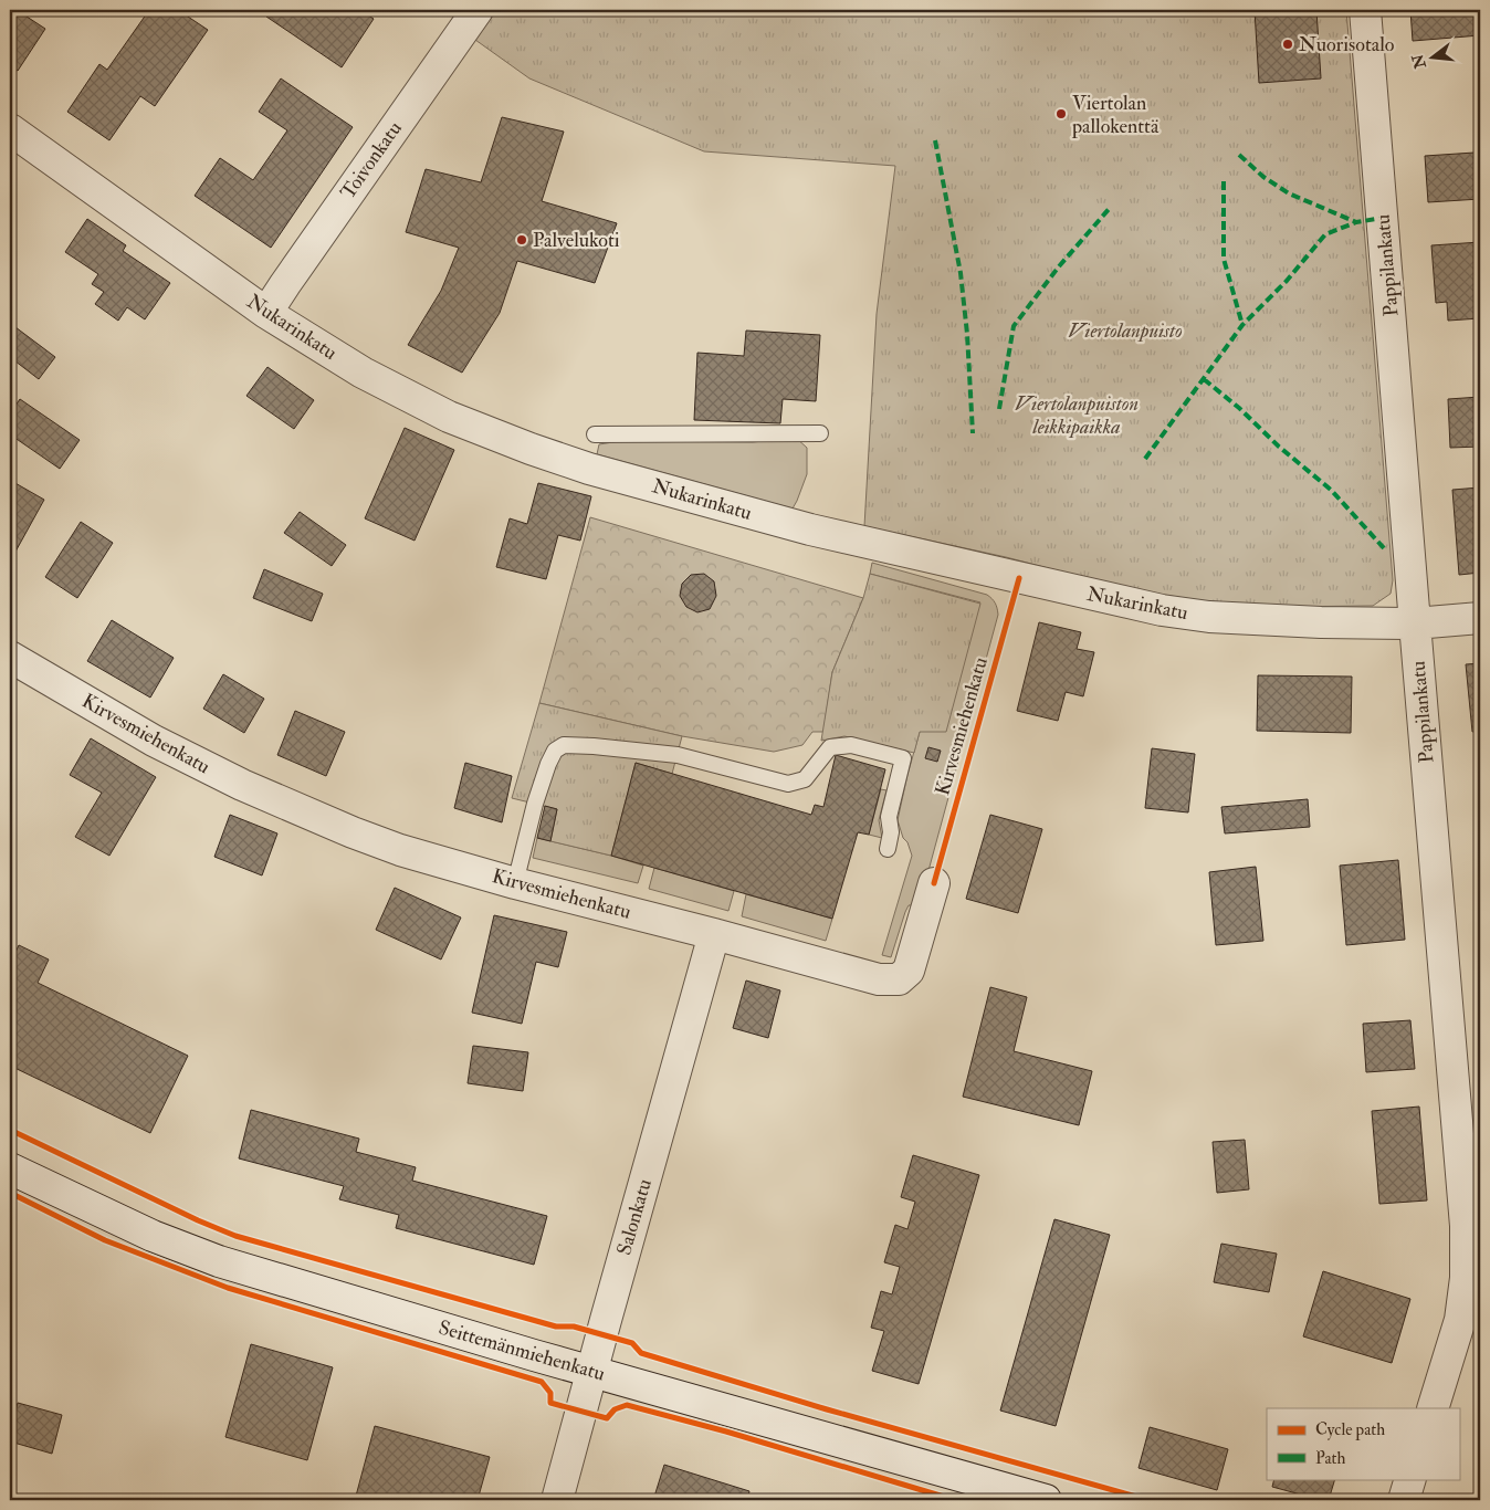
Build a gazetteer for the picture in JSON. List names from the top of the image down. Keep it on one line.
{"streets":{"street":["Toivonkatu","Pappilankatu","Nukarinkatu","Kirvesmiehenkatu","Salonkatu","Seittemänmiehenkatu"]},"crossings":[["Toivonkatu","Nukarinkatu"],["Pappilankatu","Nukarinkatu"],["Kirvesmiehenkatu","Salonkatu"],["Salonkatu","Seittemänmiehenkatu"]],"parks":["Viertolanpuisto","Viertolanpuiston leikkipaikka"],"places":["Nuorisotalo","Viertolan pallokenttä","Palvelukoti"],"legend":["Cycle path","Path"],"north":"left"}
